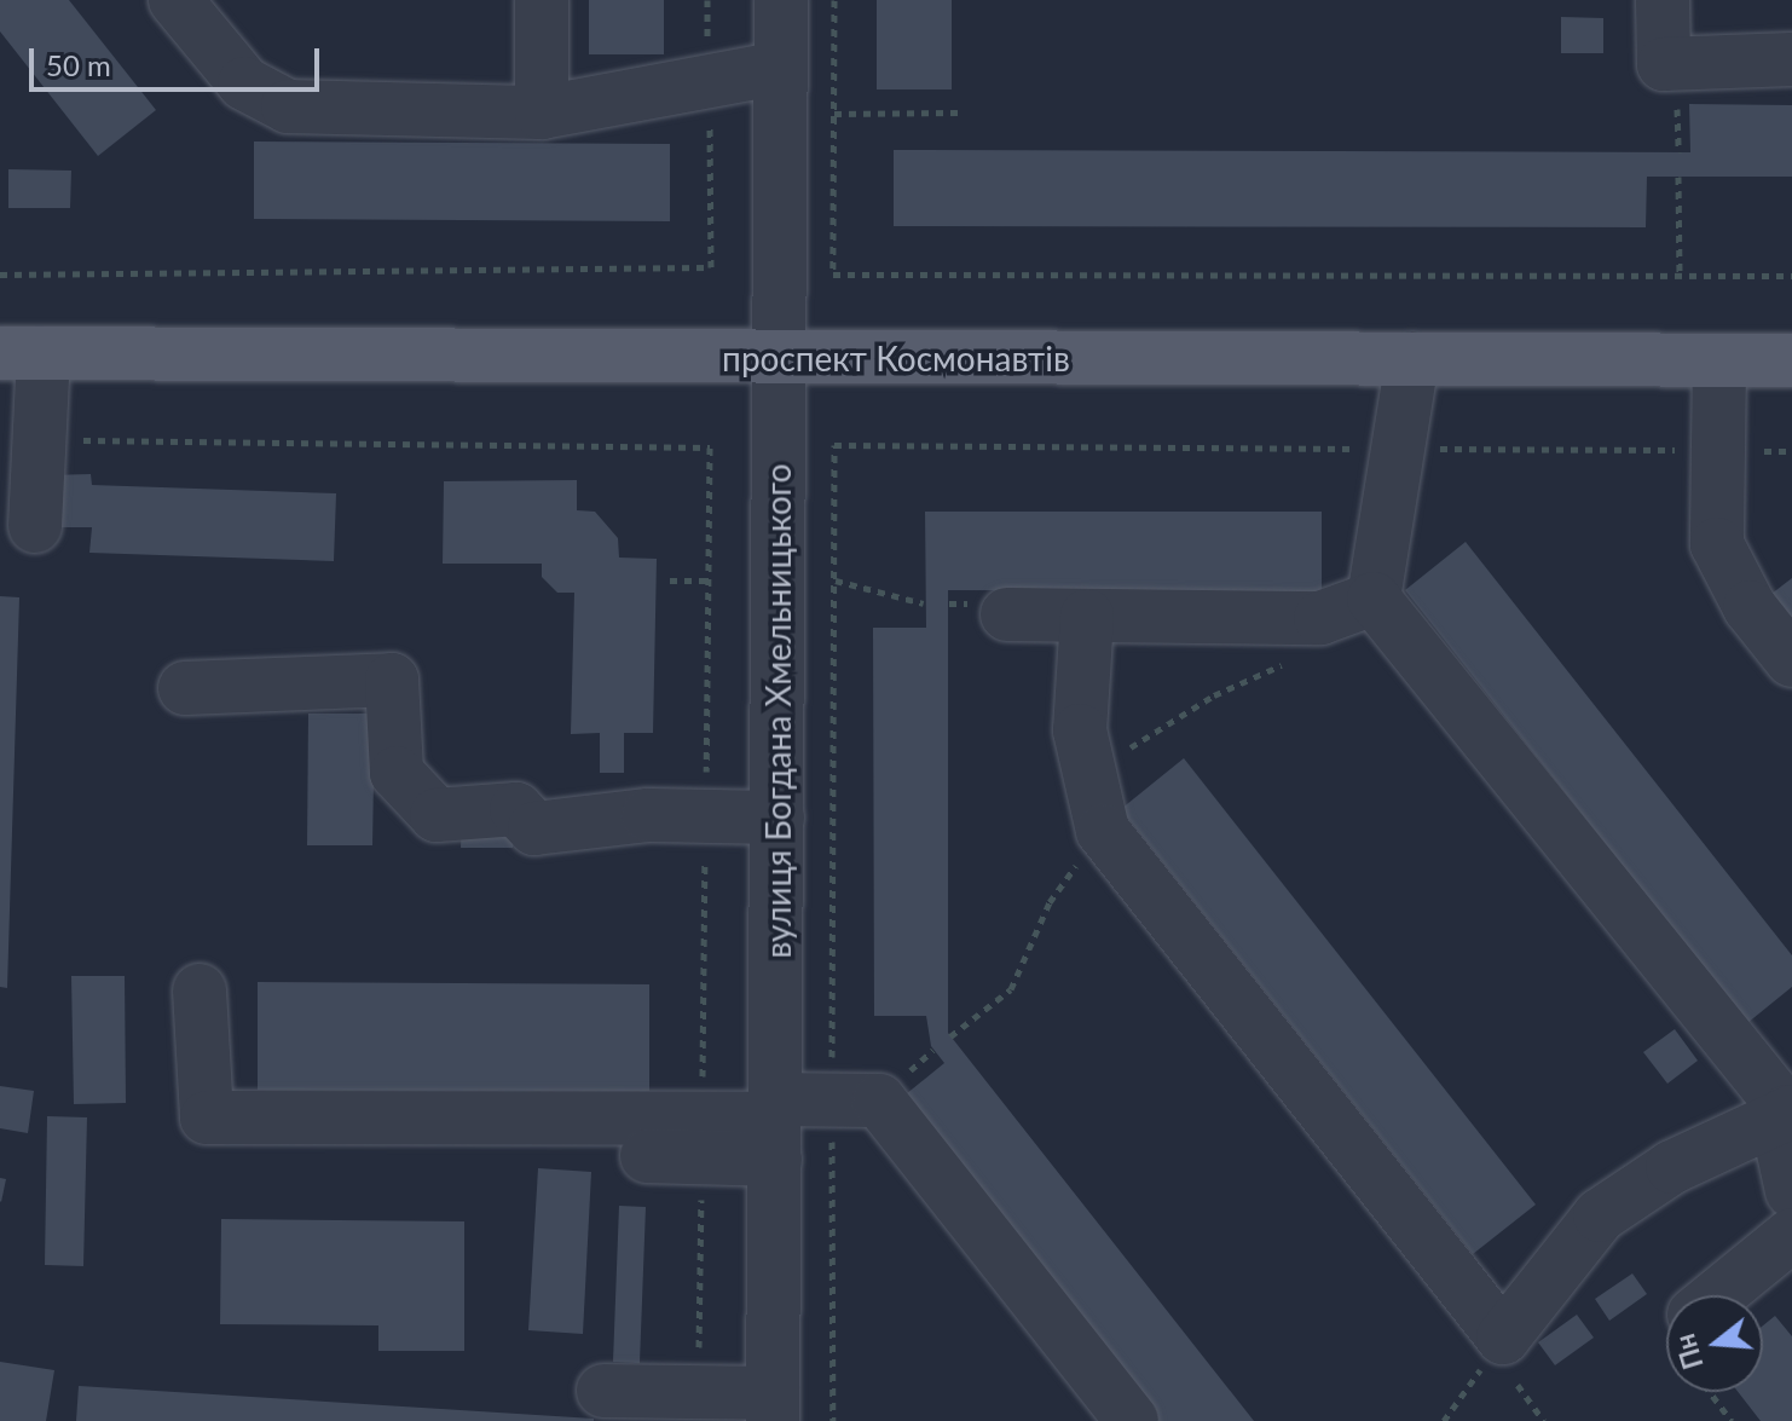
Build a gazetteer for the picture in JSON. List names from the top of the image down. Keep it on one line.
{"streets":{"main road":["проспект Космонавтів"],"street":["вулиця Богдана Хмельницького"]},"crossings":[["проспект Космонавтів","вулиця Богдана Хмельницького"]],"scale_bar":"50 m","north":"left"}
